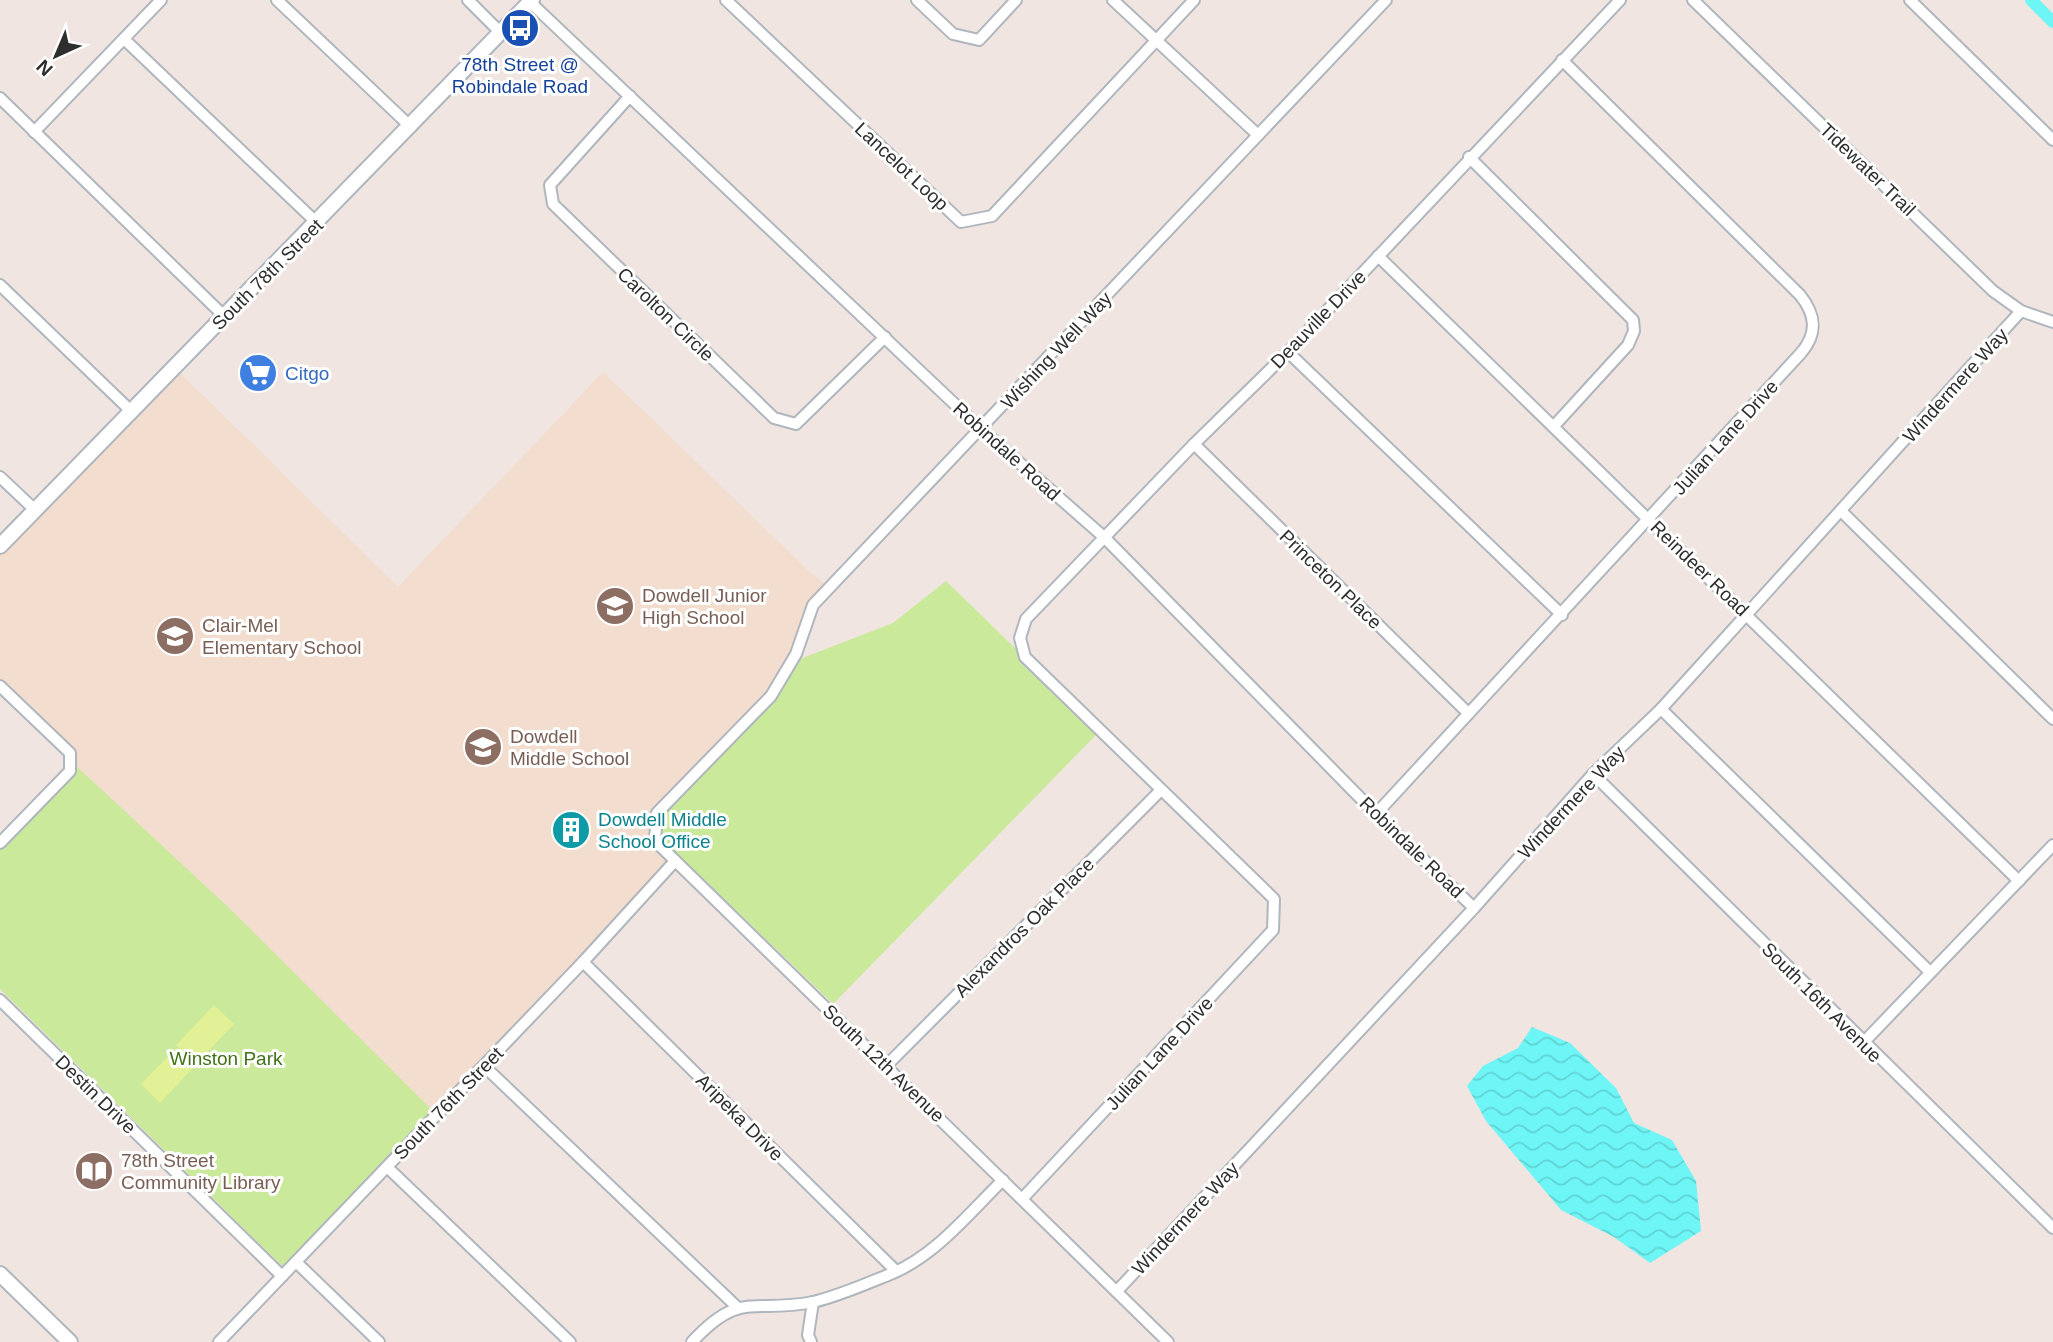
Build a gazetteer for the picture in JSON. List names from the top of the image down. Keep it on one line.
{"streets":{"street":["Lancelot Loop","Tidewater Trail","South 78th Street","Carolton Circle","Deauville Drive","Wishing Well Way","Windermere Way","Julian Lane Drive","Robindale Road","Reindeer Road","Princeton Place","Alexandros Oak Place","South 16th Avenue","South 12th Avenue","Destin Drive","South 76th Street","Aripeka Drive"]},"crossings":[["Tidewater Trail","Windermere Way"],["South 78th Street","Robindale Road"],["Carolton Circle","Robindale Road"],["Deauville Drive","Julian Lane Drive"],["Deauville Drive","Robindale Road"],["Deauville Drive","Reindeer Road"],["Deauville Drive","Princeton Place"],["Deauville Drive","Alexandros Oak Place"],["Wishing Well Way","Robindale Road"],["Wishing Well Way","South 12th Avenue"],["Windermere Way","Robindale Road"],["Windermere Way","Reindeer Road"],["Windermere Way","South 16th Avenue"],["Windermere Way","South 12th Avenue"],["Julian Lane Drive","Robindale Road"],["Julian Lane Drive","Reindeer Road"],["Julian Lane Drive","Princeton Place"],["Julian Lane Drive","Alexandros Oak Place"],["Julian Lane Drive","South 12th Avenue"],["Alexandros Oak Place","South 12th Avenue"],["South 12th Avenue","South 76th Street"],["Destin Drive","South 76th Street"],["South 76th Street","Aripeka Drive"]],"parks":["Winston Park"],"places":{"bus stop":["78th Street @ Robindale Road"],"supermarket":["Citgo"],"school or university":["Dowdell Junior High School","Clair-Mel Elementary School","Dowdell Middle School"],"building":["Dowdell Middle School Office"],"library":["78th Street Community Library"]},"north":"bottom left"}
